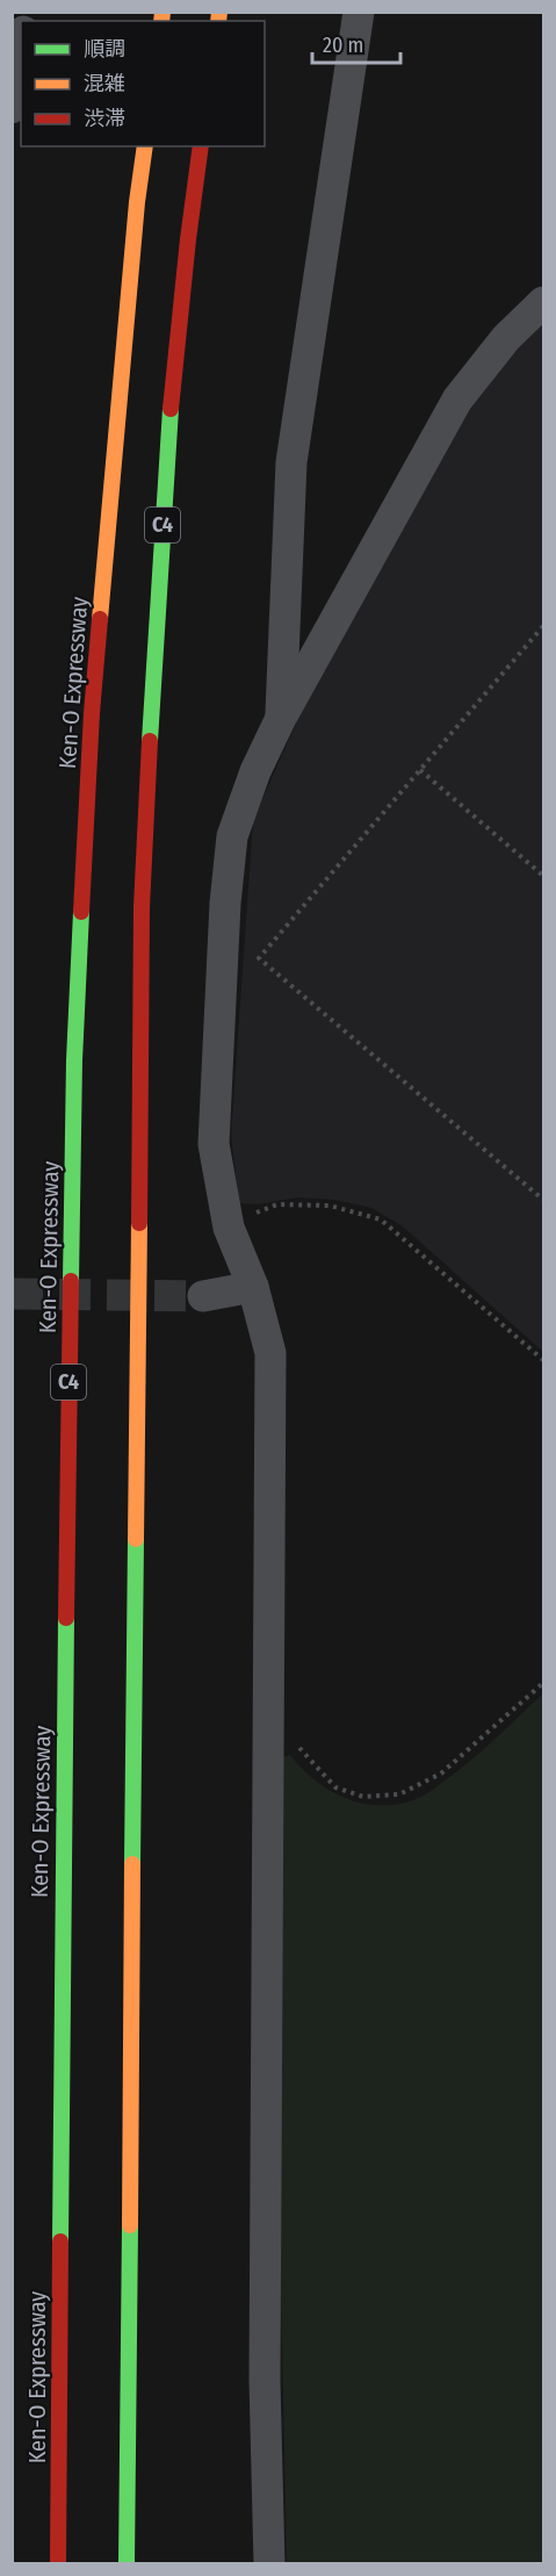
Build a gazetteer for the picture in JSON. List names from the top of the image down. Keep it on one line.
{"streets":{"highway":["C4","Ken-O Expressway"]},"legend":["順調","混雑","渋滞"],"scale_bar":"20 m"}
